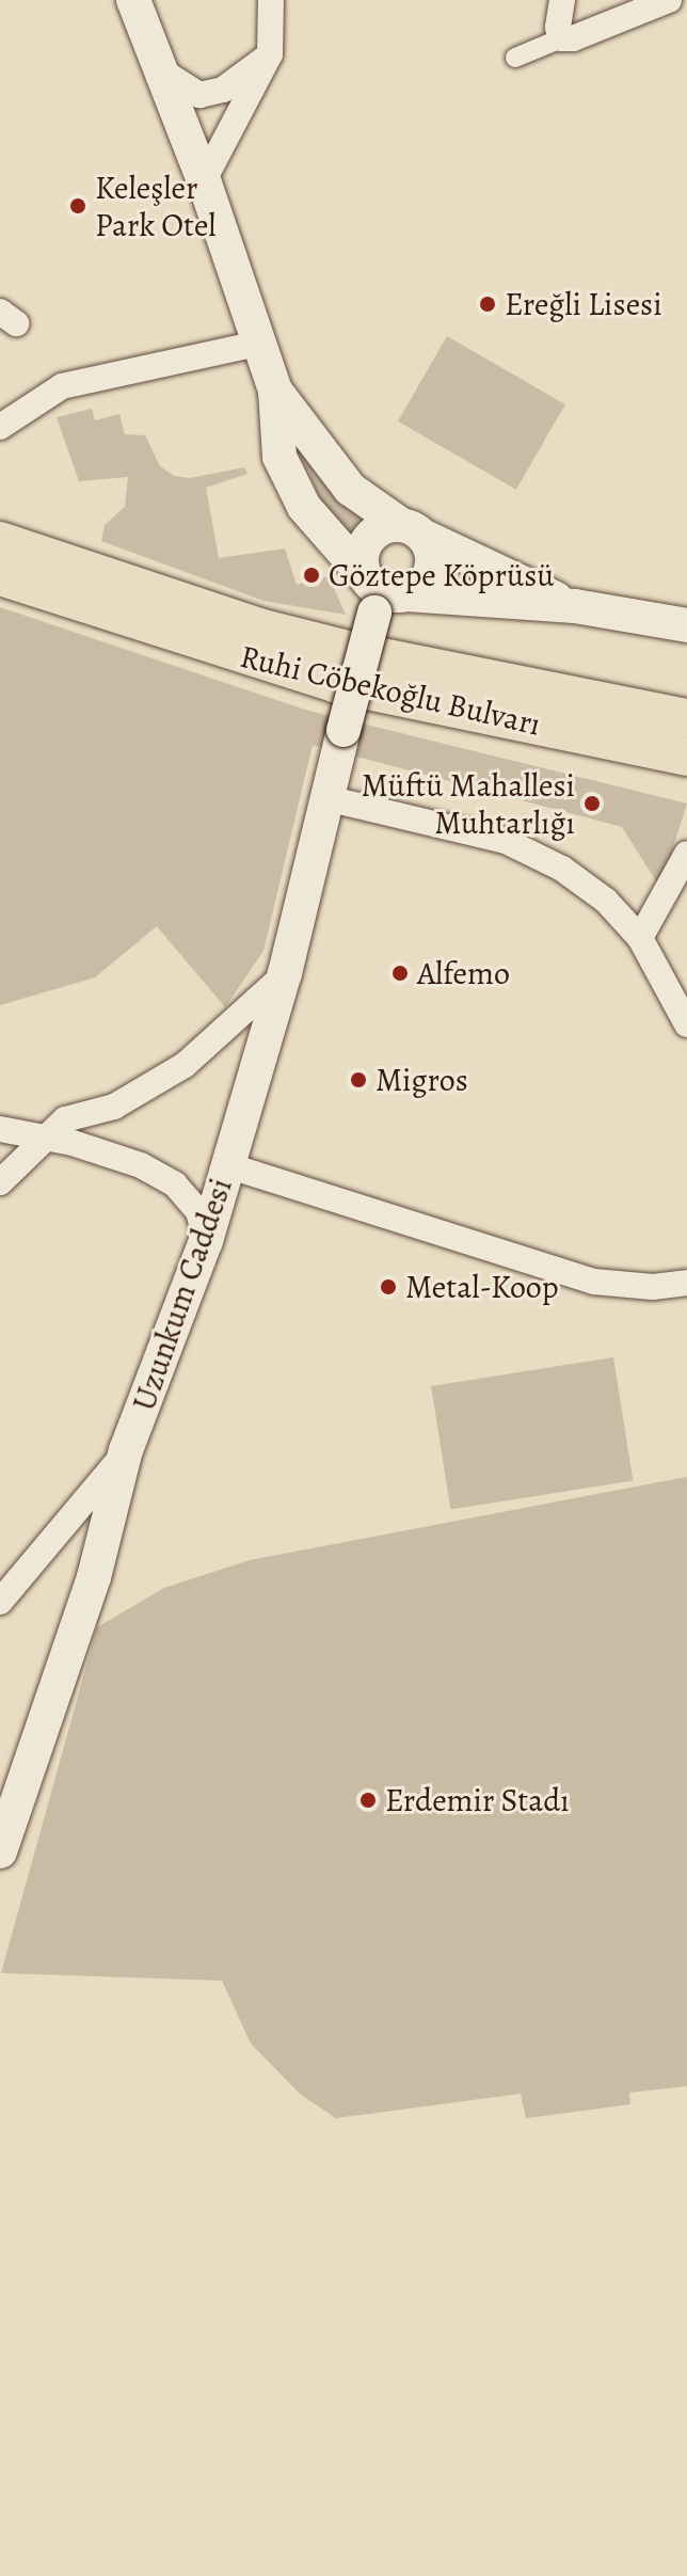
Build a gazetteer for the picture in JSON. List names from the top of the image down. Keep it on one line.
{"streets":{"main road":["Ruhi Cöbekoğlu Bulvarı","Uzunkum Caddesi"]},"places":["Keleşler Park Otel","Ereğli Lisesi","Göztepe Köprüsü","Müftü Mahallesi Muhtarlığı","Alfemo","Migros","Metal-Koop","Erdemir Stadı"]}
